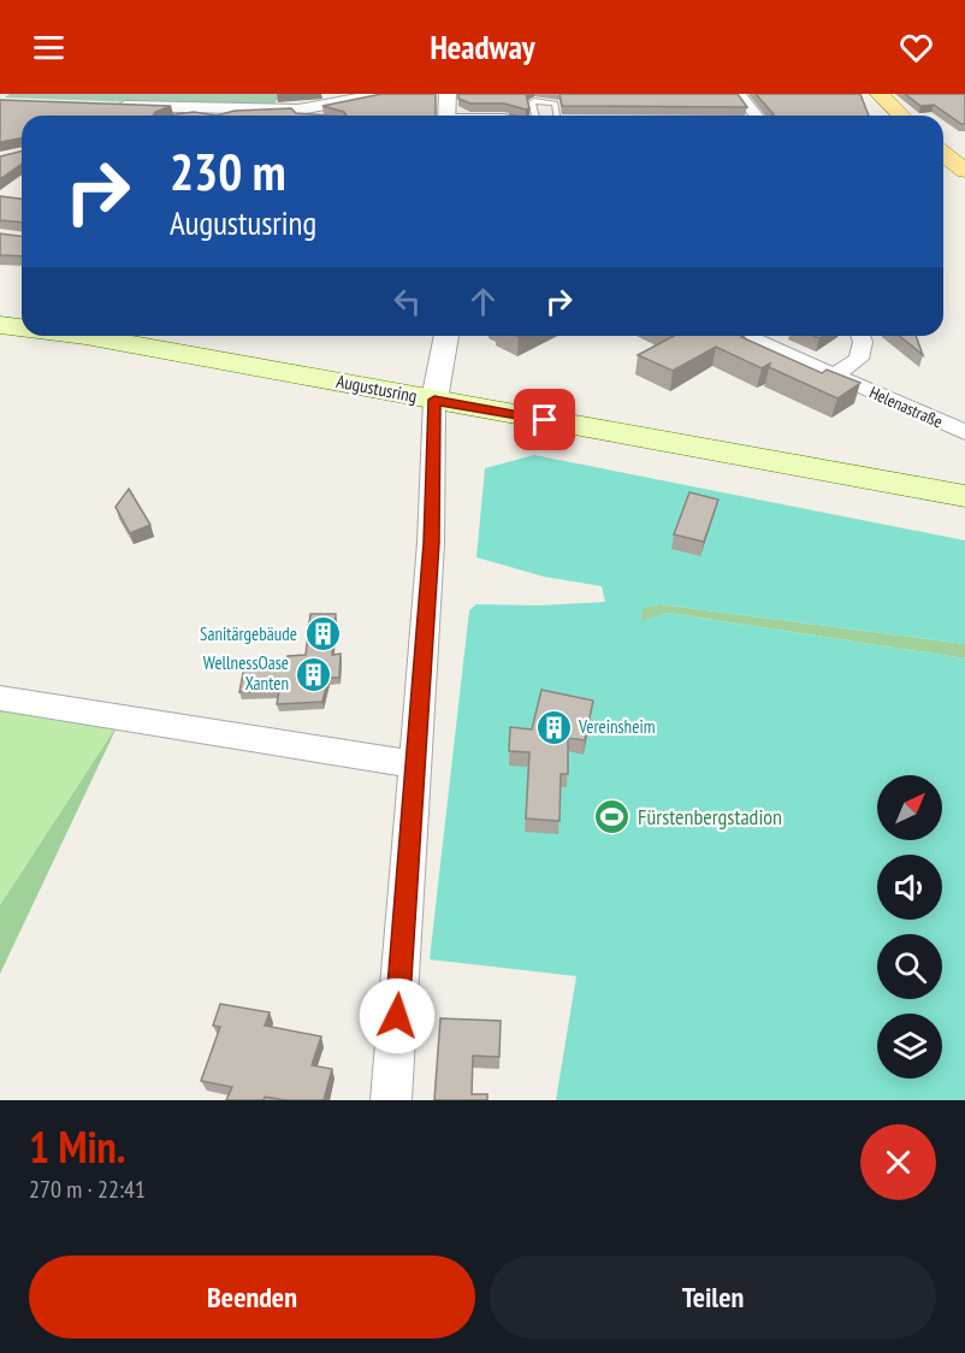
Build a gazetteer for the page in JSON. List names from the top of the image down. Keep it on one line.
{"streets":{"main road":["Augustusring"],"street":["Helenastraße"]},"places":{"building":["Sanitärgebäude","WellnessOase Xanten","Vereinsheim"],"sports":["Fürstenbergstadion"]},"north":"top right","page":{"header":"Headway","turn":["230 m","Augustusring"],"heading":["1 Min.","270 m · 22:41"],"buttons":["Beenden","Teilen"]}}
